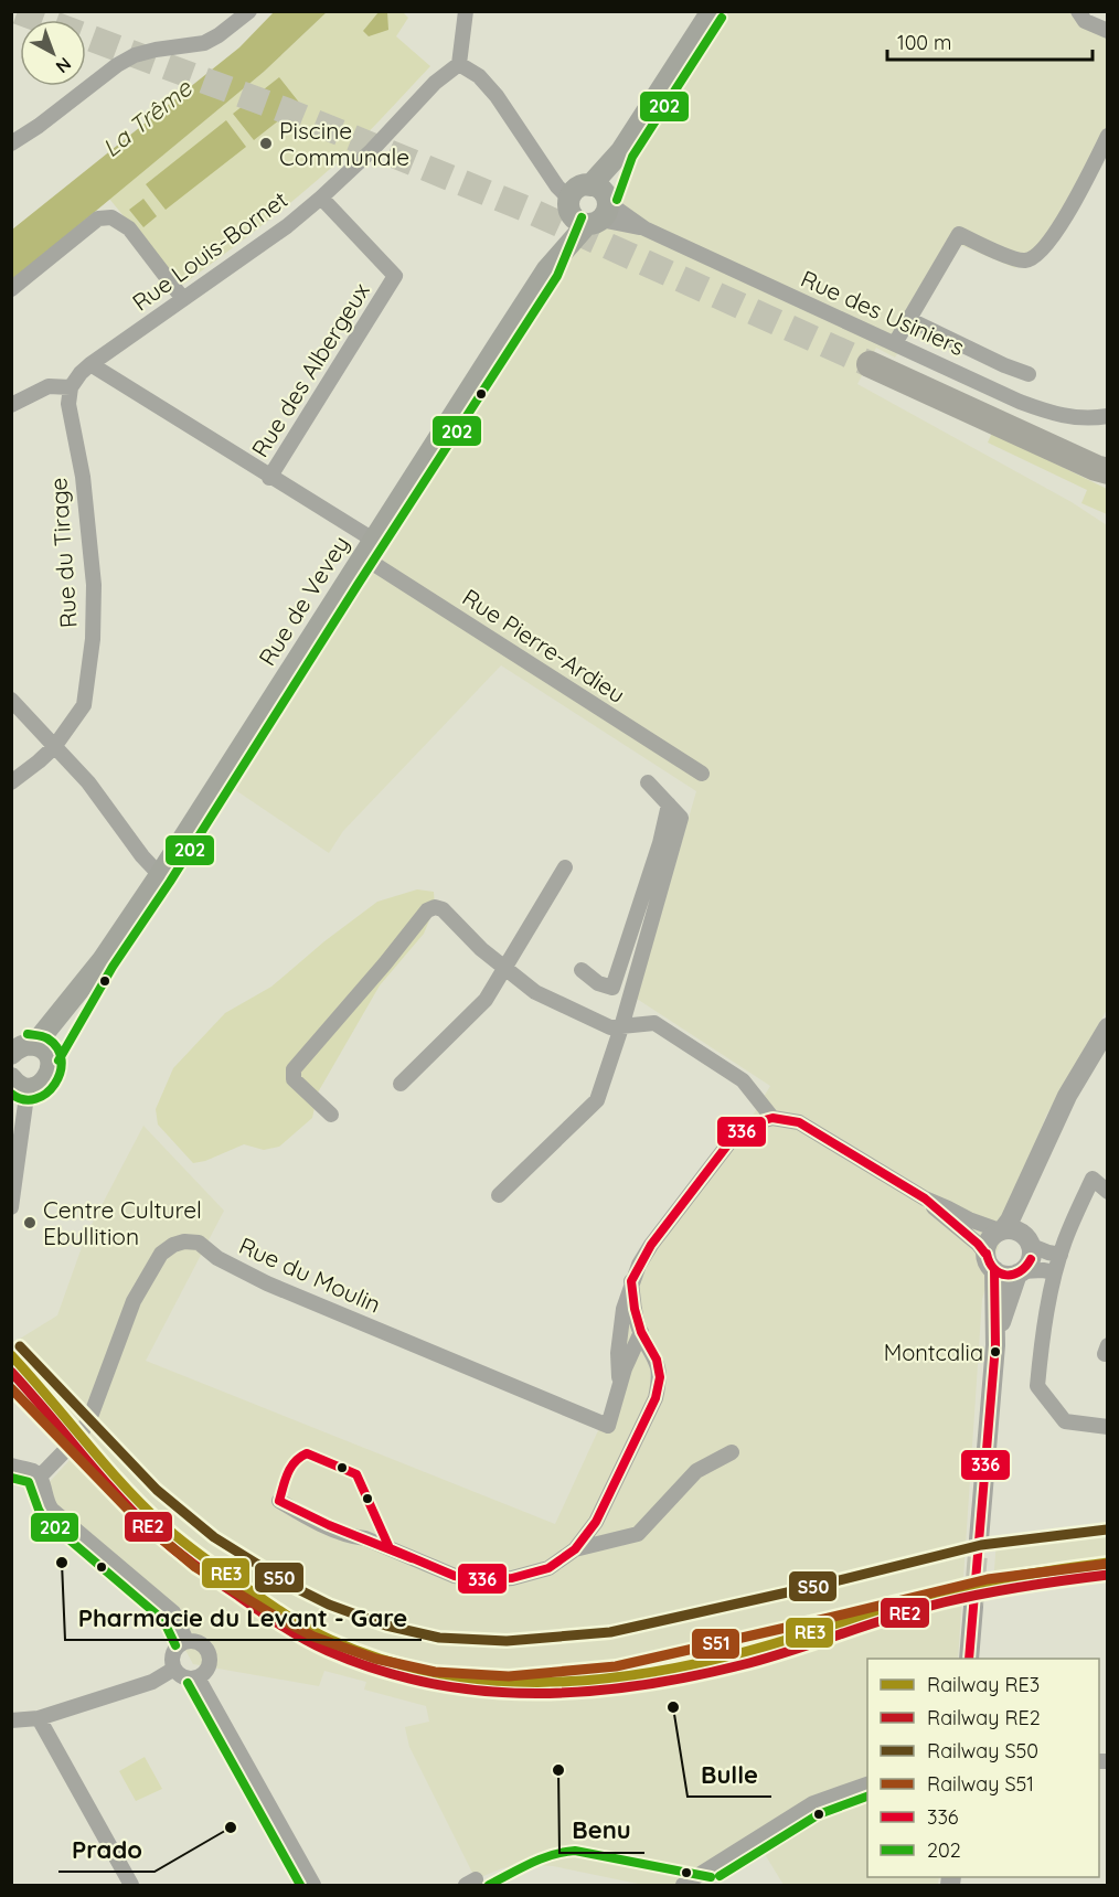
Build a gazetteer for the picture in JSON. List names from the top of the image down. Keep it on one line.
{"streets":{"main road":["Rue de Vevey"],"street":["Rue Louis-Bornet","Rue des Usiniers","Rue des Albergeux","Rue du Tirage","Rue Pierre-Ardieu","Rue du Moulin"]},"crossings":[["Rue Louis-Bornet","Rue des Albergeux"],["Rue Louis-Bornet","Rue du Tirage"],["Rue Louis-Bornet","Rue Pierre-Ardieu"],["Rue des Usiniers","Rue de Vevey"],["Rue des Albergeux","Rue Pierre-Ardieu"],["Rue de Vevey","Rue Pierre-Ardieu"]],"water":["La Trême"],"places":["Piscine Communale","Centre Culturel Ebullition","Montcalia","Pharmacie du Levant - Gare","Bulle","Benu","Prado"],"lines":["transit line 202","transit line 336","rail line S50","rail line RE3","rail line RE2","rail line S51"],"legend":["Railway RE3","Railway RE2","Railway S50","Railway S51","336","202"],"scale_bar":"100 m","north":"bottom right"}
